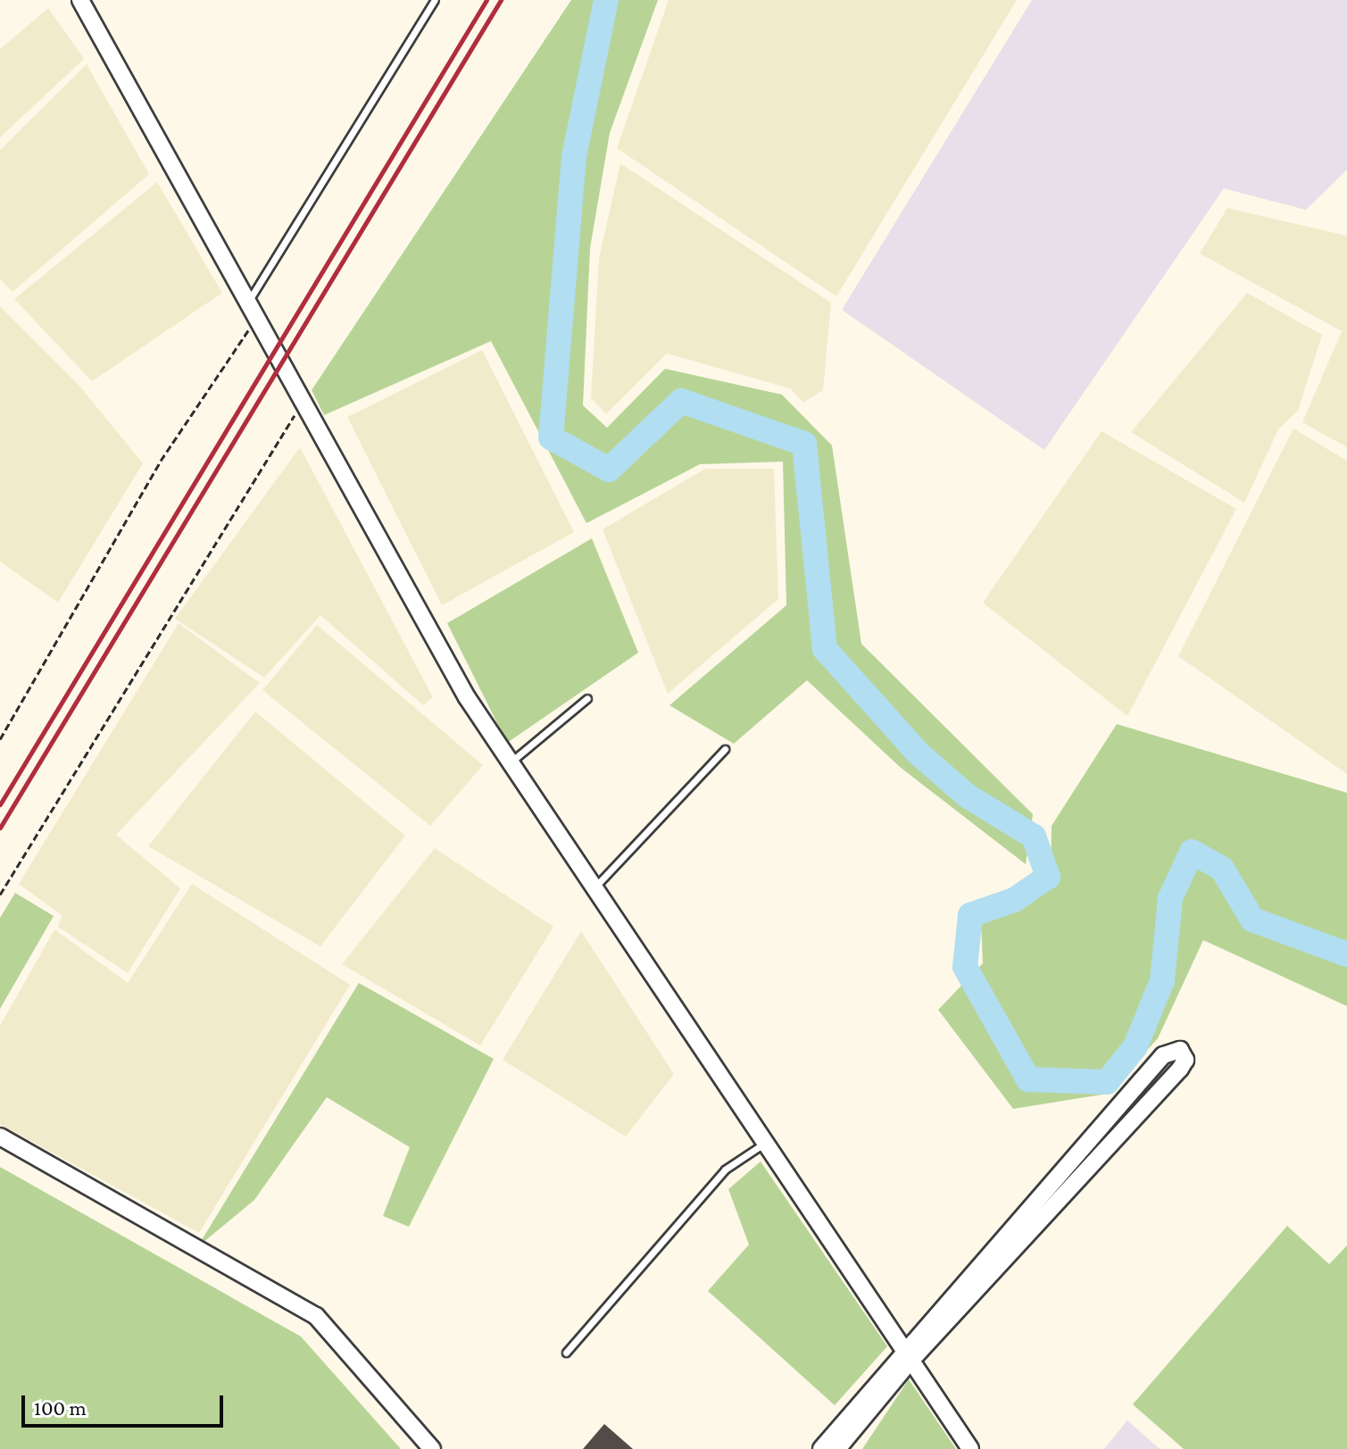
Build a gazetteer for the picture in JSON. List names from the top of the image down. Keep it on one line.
{"scale_bar":"100 m"}
